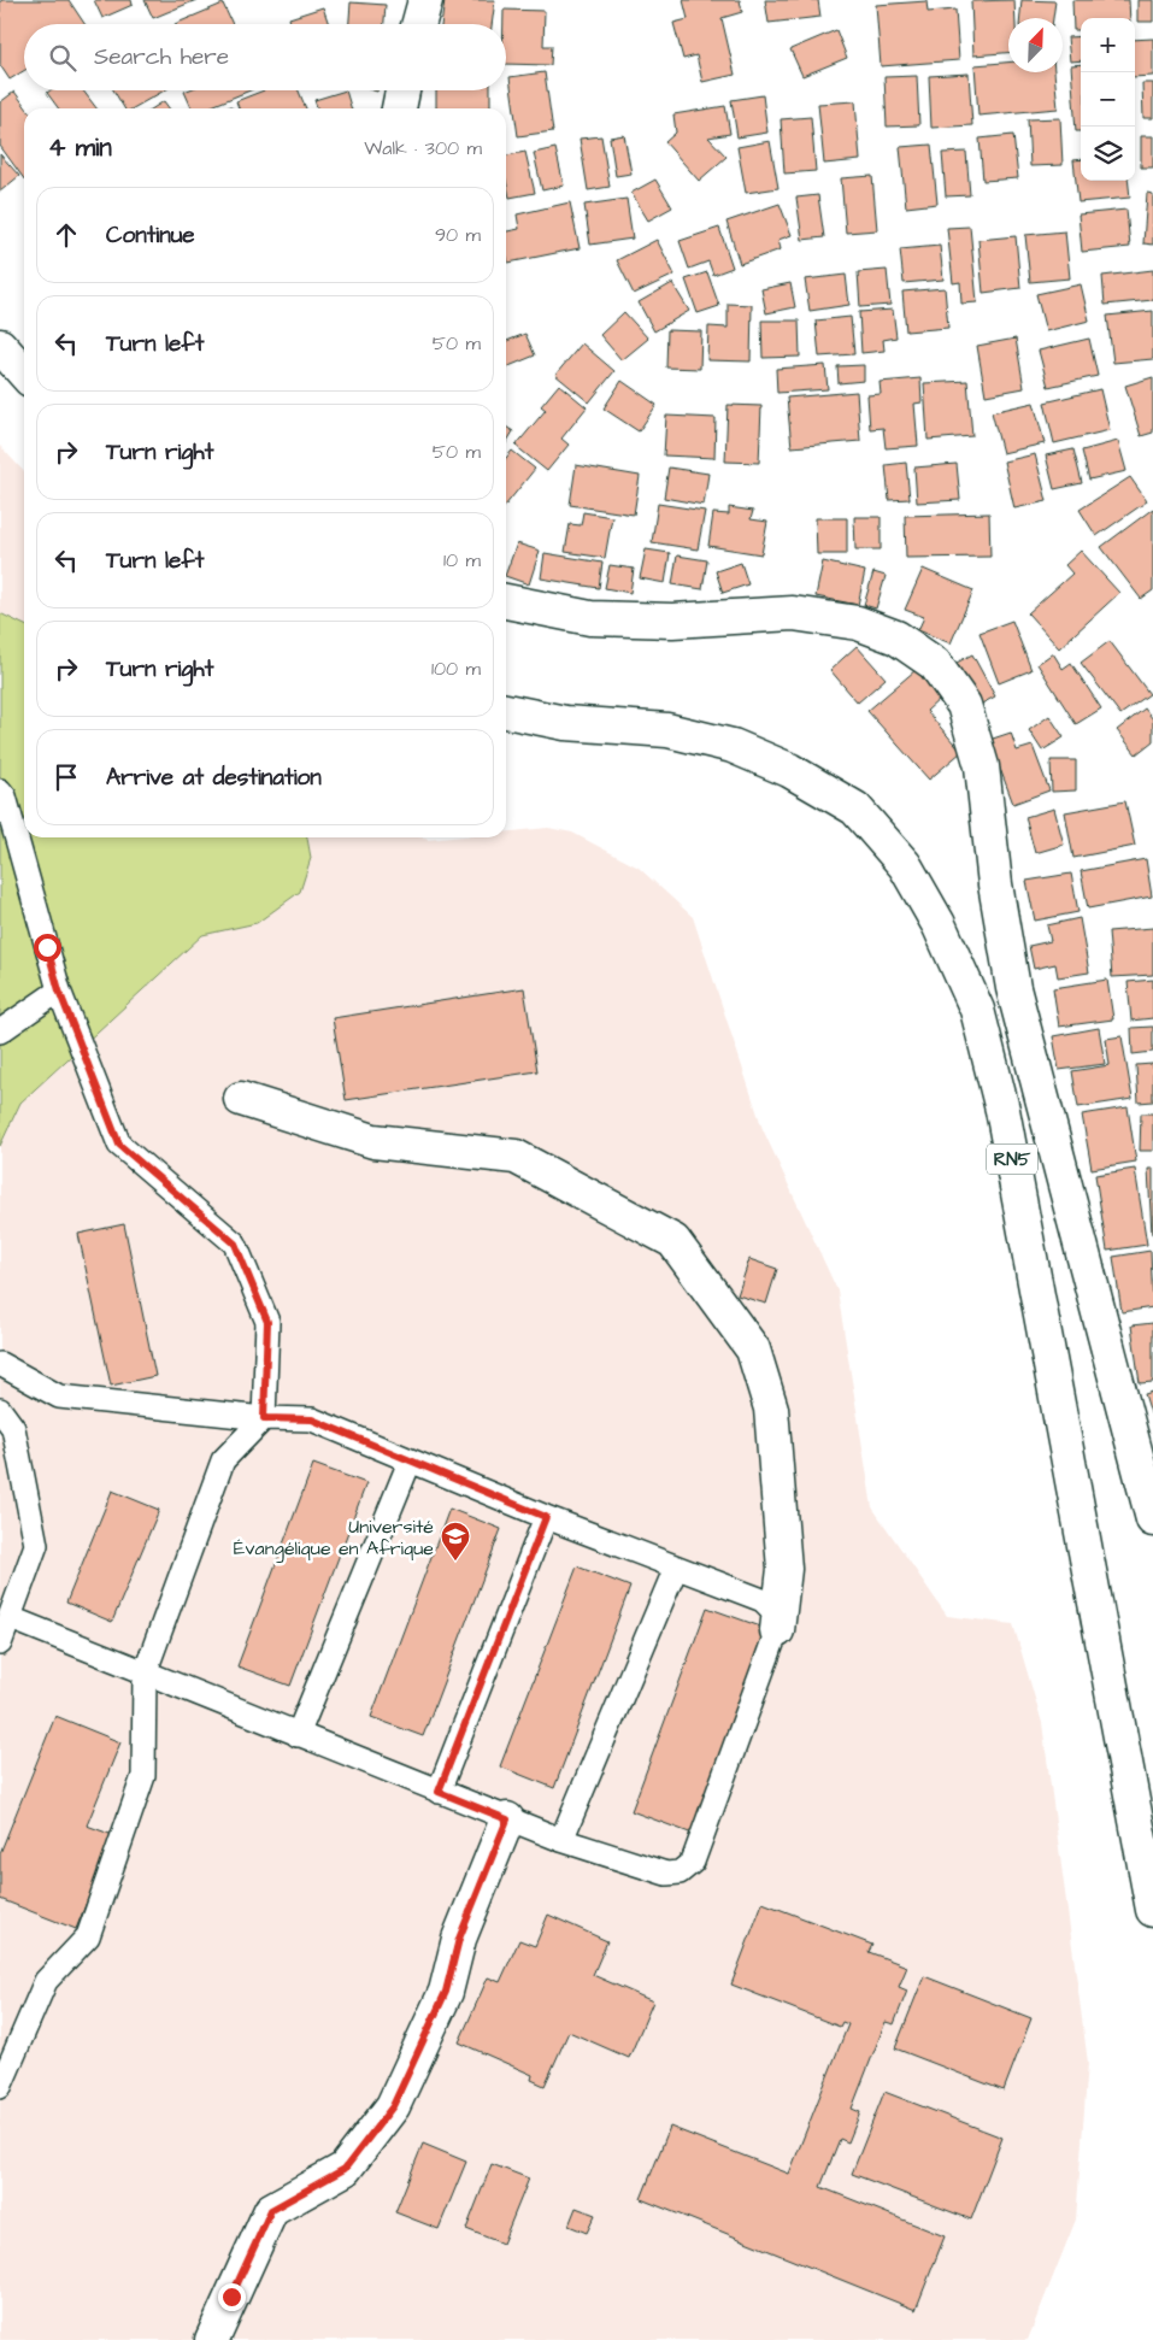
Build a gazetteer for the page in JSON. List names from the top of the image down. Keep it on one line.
{"streets":{"main road":["RN5"]},"places":{"school or university":["Université Évangélique en Afrique"]},"north":"top right","page":{"map_buttons":["+","−"],"search":"Search here","heading":["4 min","Walk · 300 m"],"list":[["Continue","90 m"],["Turn left","50 m"],["Turn right","50 m"],["Turn left","10 m"],["Turn right","100 m"],"Arrive at destination"]}}
